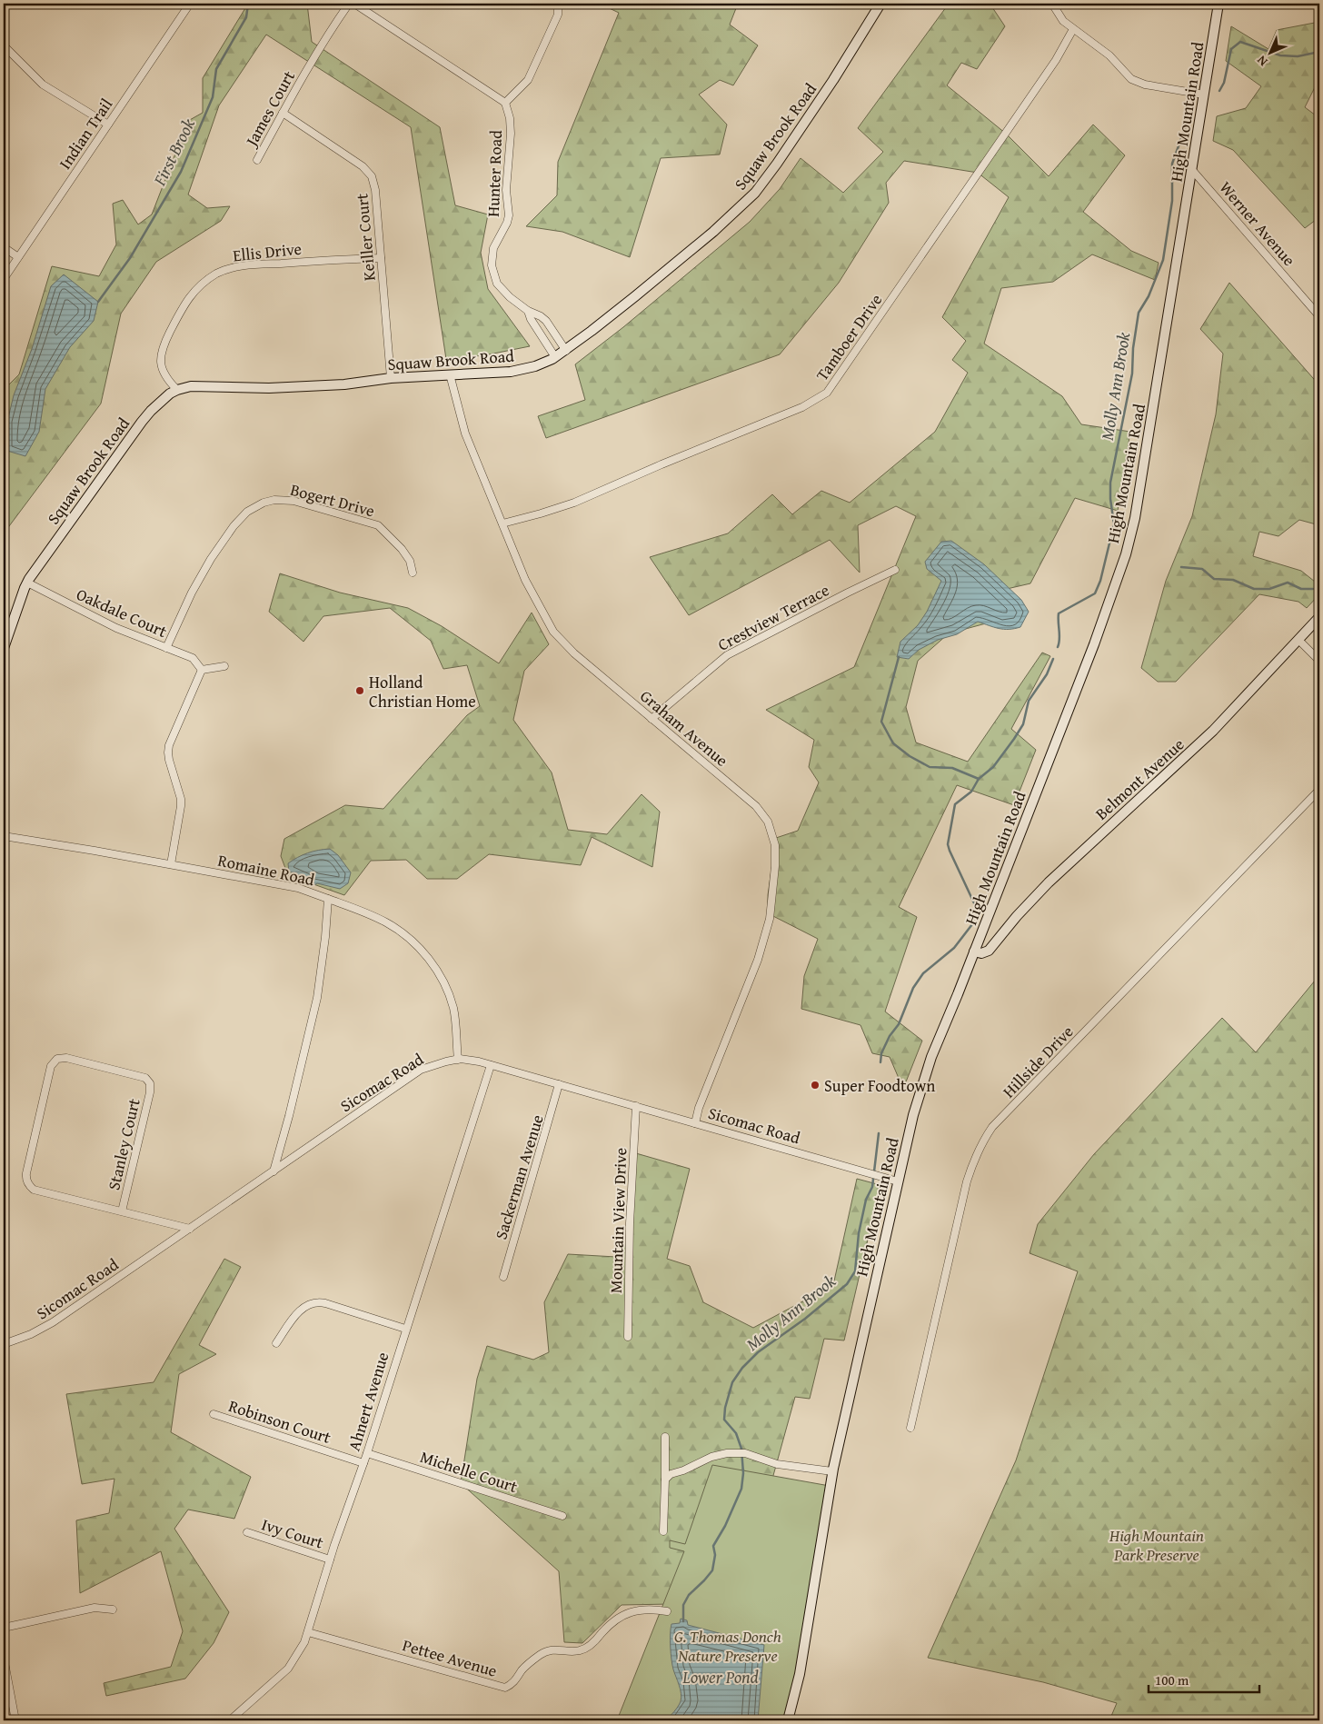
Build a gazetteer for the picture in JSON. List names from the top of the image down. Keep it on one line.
{"streets":{"street":["James Court","High Mountain Road","Indian Trail","Squaw Brook Road","Hunter Road","Werner Avenue","Keiller Court","Ellis Drive","Tamboer Drive","Bogert Drive","Oakdale Court","Crestview Terrace","Graham Avenue","Belmont Avenue","Romaine Road","Hillside Drive","Sicomac Road","Stanley Court","Sackerman Avenue","Mountain View Drive","Ahnert Avenue","Robinson Court","Michelle Court","Ivy Court","Pettee Avenue"]},"crossings":[["James Court","Keiller Court"],["High Mountain Road","Werner Avenue"],["High Mountain Road","Belmont Avenue"],["High Mountain Road","Sicomac Road"],["Squaw Brook Road","Hunter Road"],["Squaw Brook Road","Keiller Court"],["Squaw Brook Road","Ellis Drive"],["Squaw Brook Road","Oakdale Court"],["Squaw Brook Road","Graham Avenue"],["Keiller Court","Ellis Drive"],["Tamboer Drive","Graham Avenue"],["Bogert Drive","Oakdale Court"],["Crestview Terrace","Graham Avenue"],["Graham Avenue","Sicomac Road"],["Romaine Road","Sicomac Road"],["Sicomac Road","Stanley Court"],["Sicomac Road","Sackerman Avenue"],["Sicomac Road","Mountain View Drive"],["Sicomac Road","Ahnert Avenue"],["Ahnert Avenue","Robinson Court"],["Ahnert Avenue","Michelle Court"],["Ahnert Avenue","Ivy Court"],["Ahnert Avenue","Pettee Avenue"]],"water":["First Brook","Molly Ann Brook","Lower Pond"],"parks":["High Mountain Park Preserve","G. Thomas Donch Nature Preserve"],"places":["Holland Christian Home","Super Foodtown"],"scale_bar":"100 m","north":"bottom left"}
